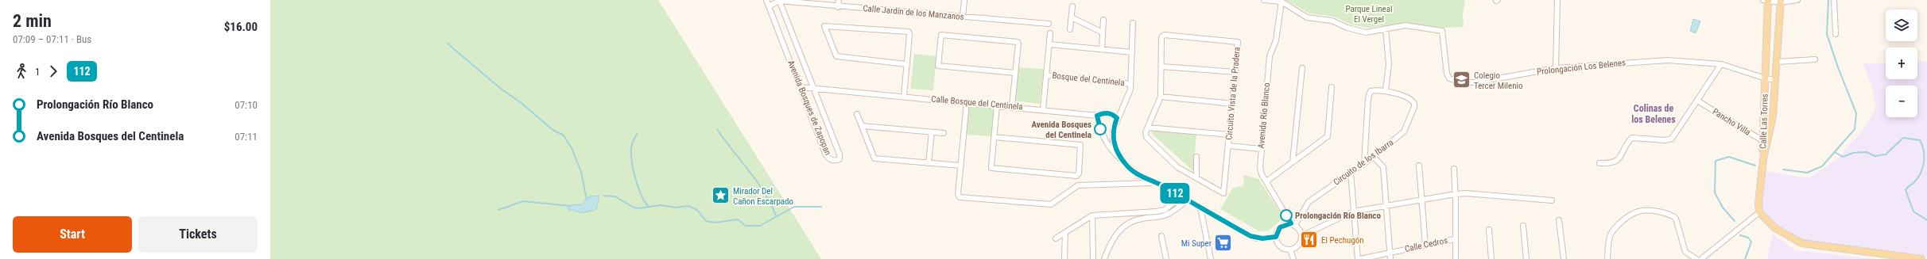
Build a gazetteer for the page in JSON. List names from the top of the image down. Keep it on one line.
{"streets":{"main road":["Calle Las Torres"],"street":["Calle Jardín de los Manzanos","Prolongación Los Belenes","Bosque del Centinela","Circuito Vista de la Pradera","Calle Bosque del Centinela","Avenida Bosques de Zapopan","Avenida Río Blanco","Pancho Villa","Circuito de los Ibarra","Calle Cedros"]},"crossings":[["Calle Jardín de los Manzanos","Avenida Bosques de Zapopan"],["Prolongación Los Belenes","Avenida Río Blanco"],["Prolongación Los Belenes","Calle Las Torres"],["Circuito Vista de la Pradera","Avenida Río Blanco"],["Calle Bosque del Centinela","Avenida Bosques de Zapopan"],["Avenida Río Blanco","Circuito de los Ibarra"],["Calle Las Torres","Pancho Villa"]],"districts":["Colinas de los Belenes"],"parks":["Parque Lineal El Vergel"],"places":{"school or university":["Colegio Tercer Milenio"],"other":["Avenida Bosques del Centinela","Prolongación Río Blanco"],"place":["Mirador Del Cañon Escarpado"],"restaurant":["El Pechugón"],"supermarket":["Mi Super"]},"lines":["bus line 112"],"page":{"heading":["2 min","07:09 – 07:11 · Bus","$16.00"],"on_map":"112","map_buttons":["+","−"],"legs":["1","112"],"list":[{"name":"Prolongación Río Blanco","value":"07:10"},{"name":"Avenida Bosques del Centinela","value":"07:11"}],"buttons":["Start","Tickets"]}}
